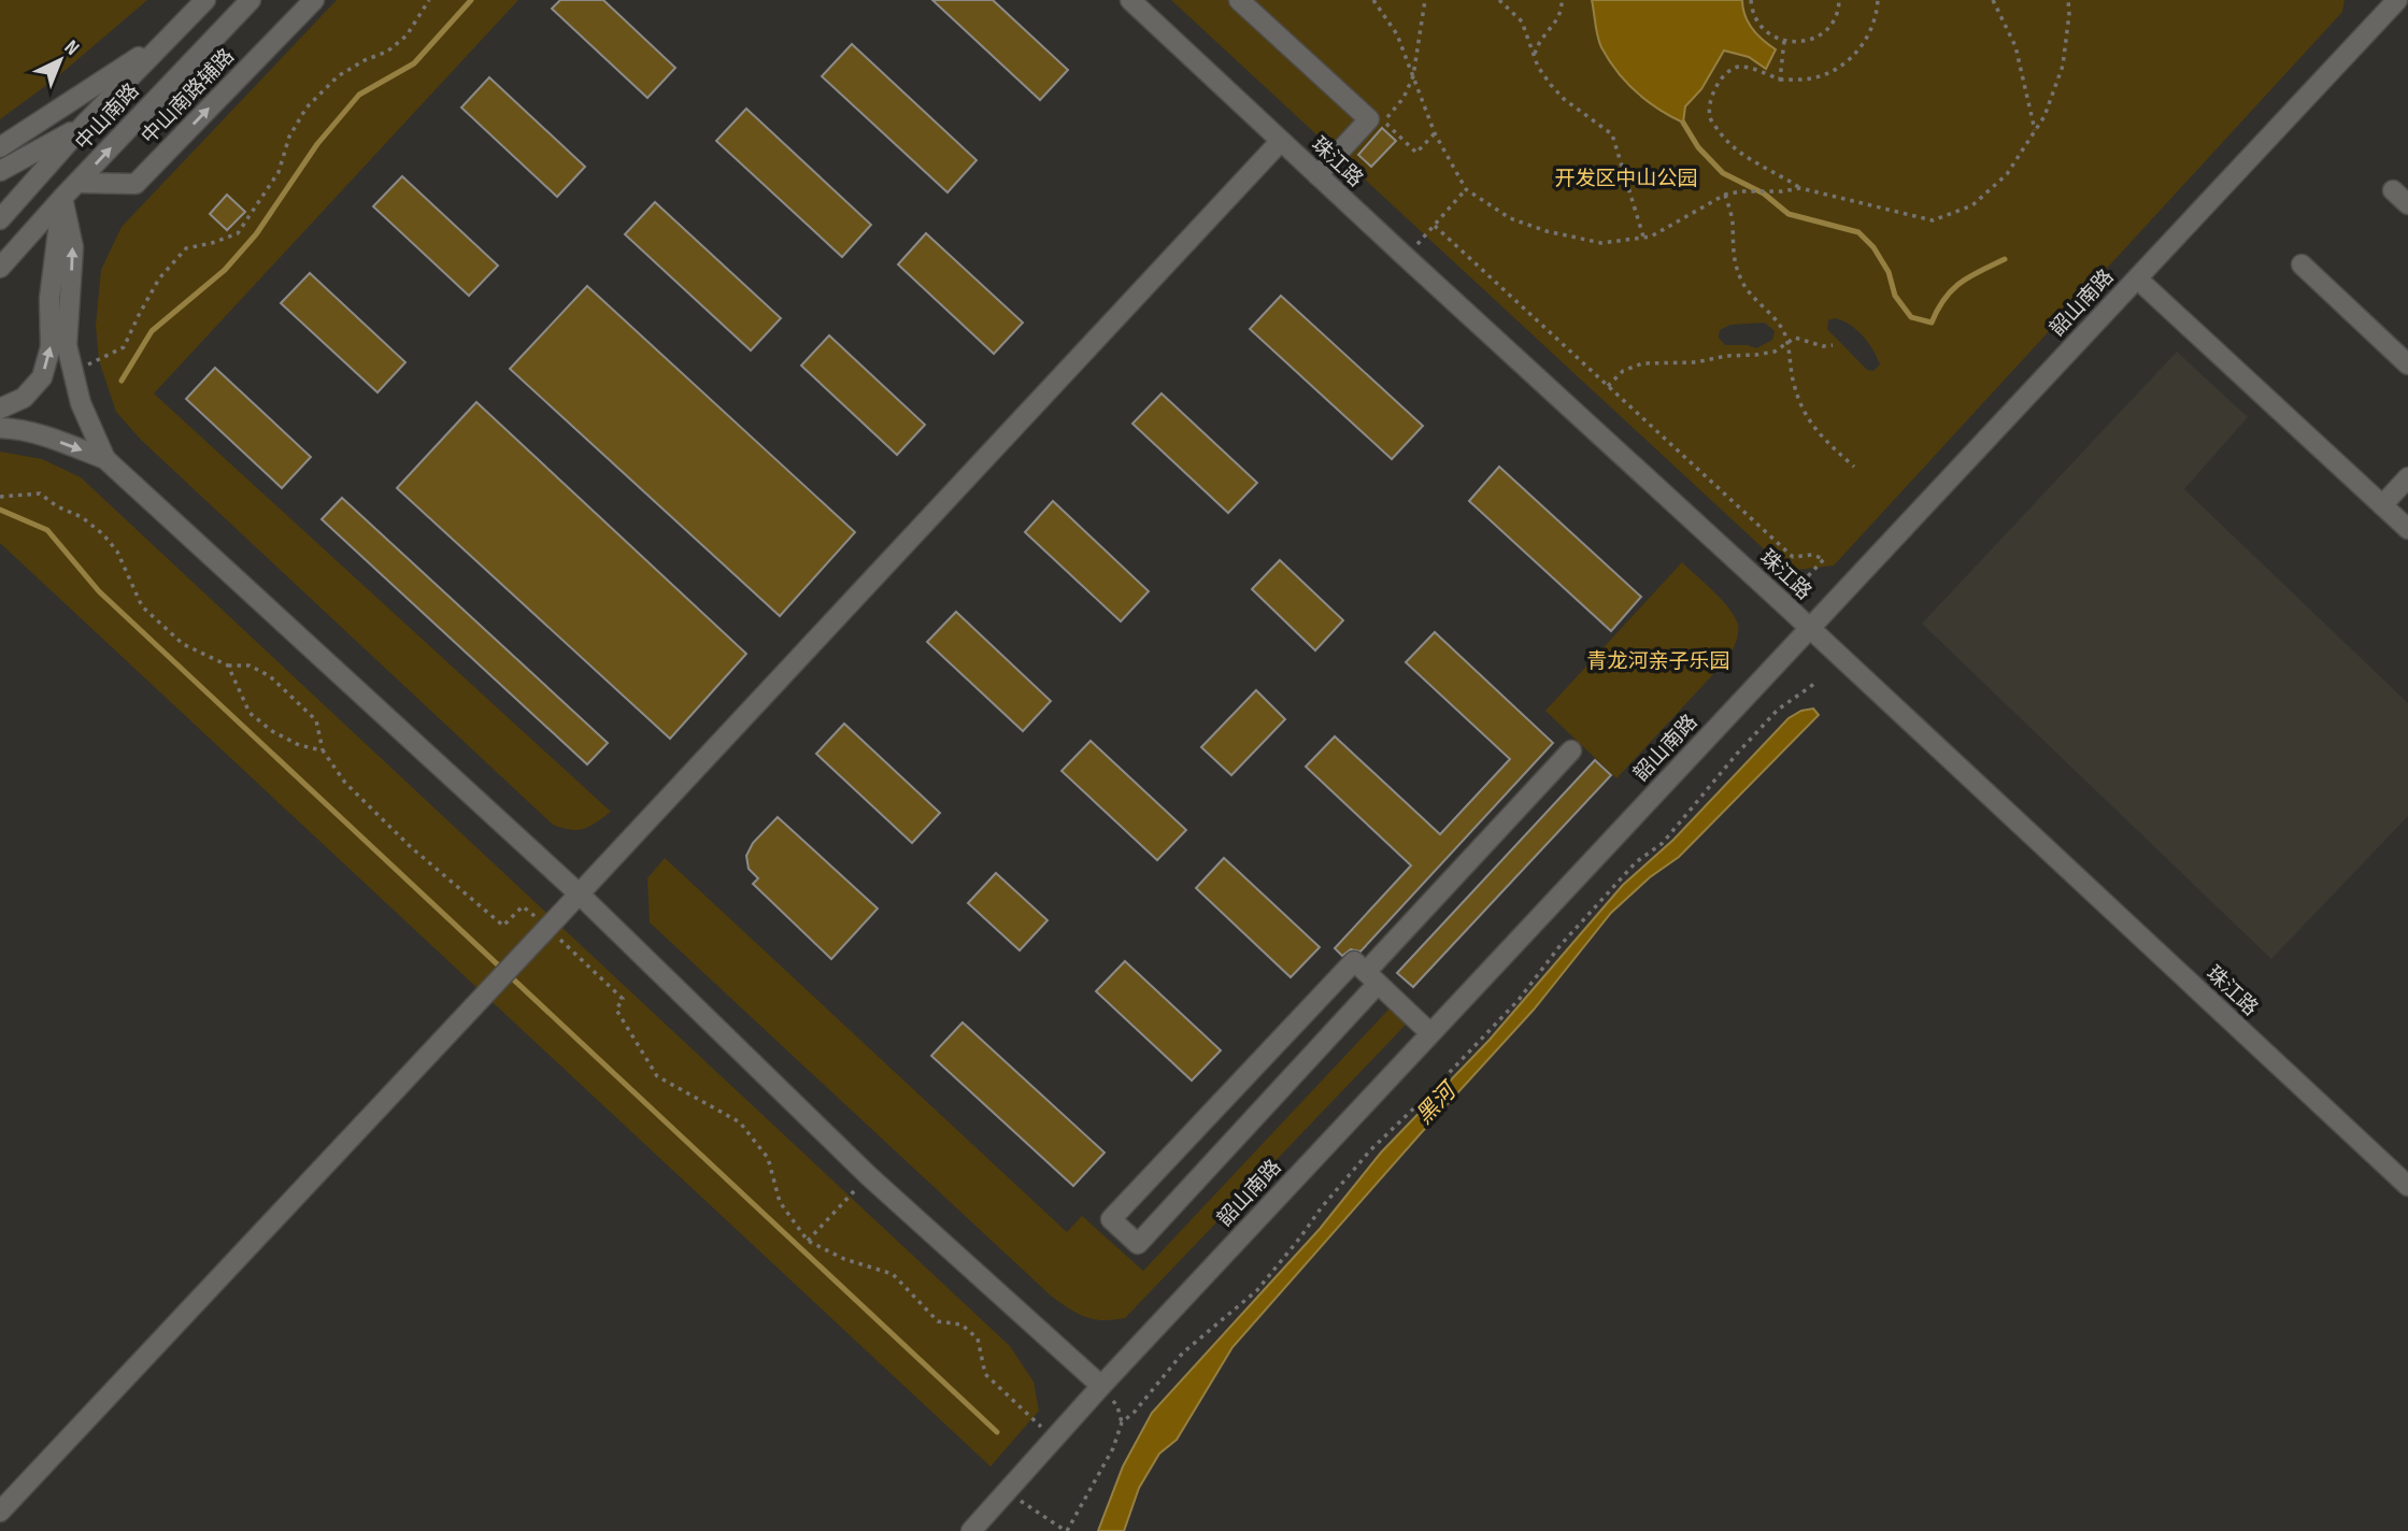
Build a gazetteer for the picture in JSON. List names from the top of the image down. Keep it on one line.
{"streets":{"street":["中山南路辅路","中山南路","珠江路","韶山南路"]},"crossings":[["中山南路辅路","中山南路"],["珠江路","韶山南路"]],"water":["黑河"],"parks":["开发区中山公园","青龙河亲子乐园"],"north":"top right"}
